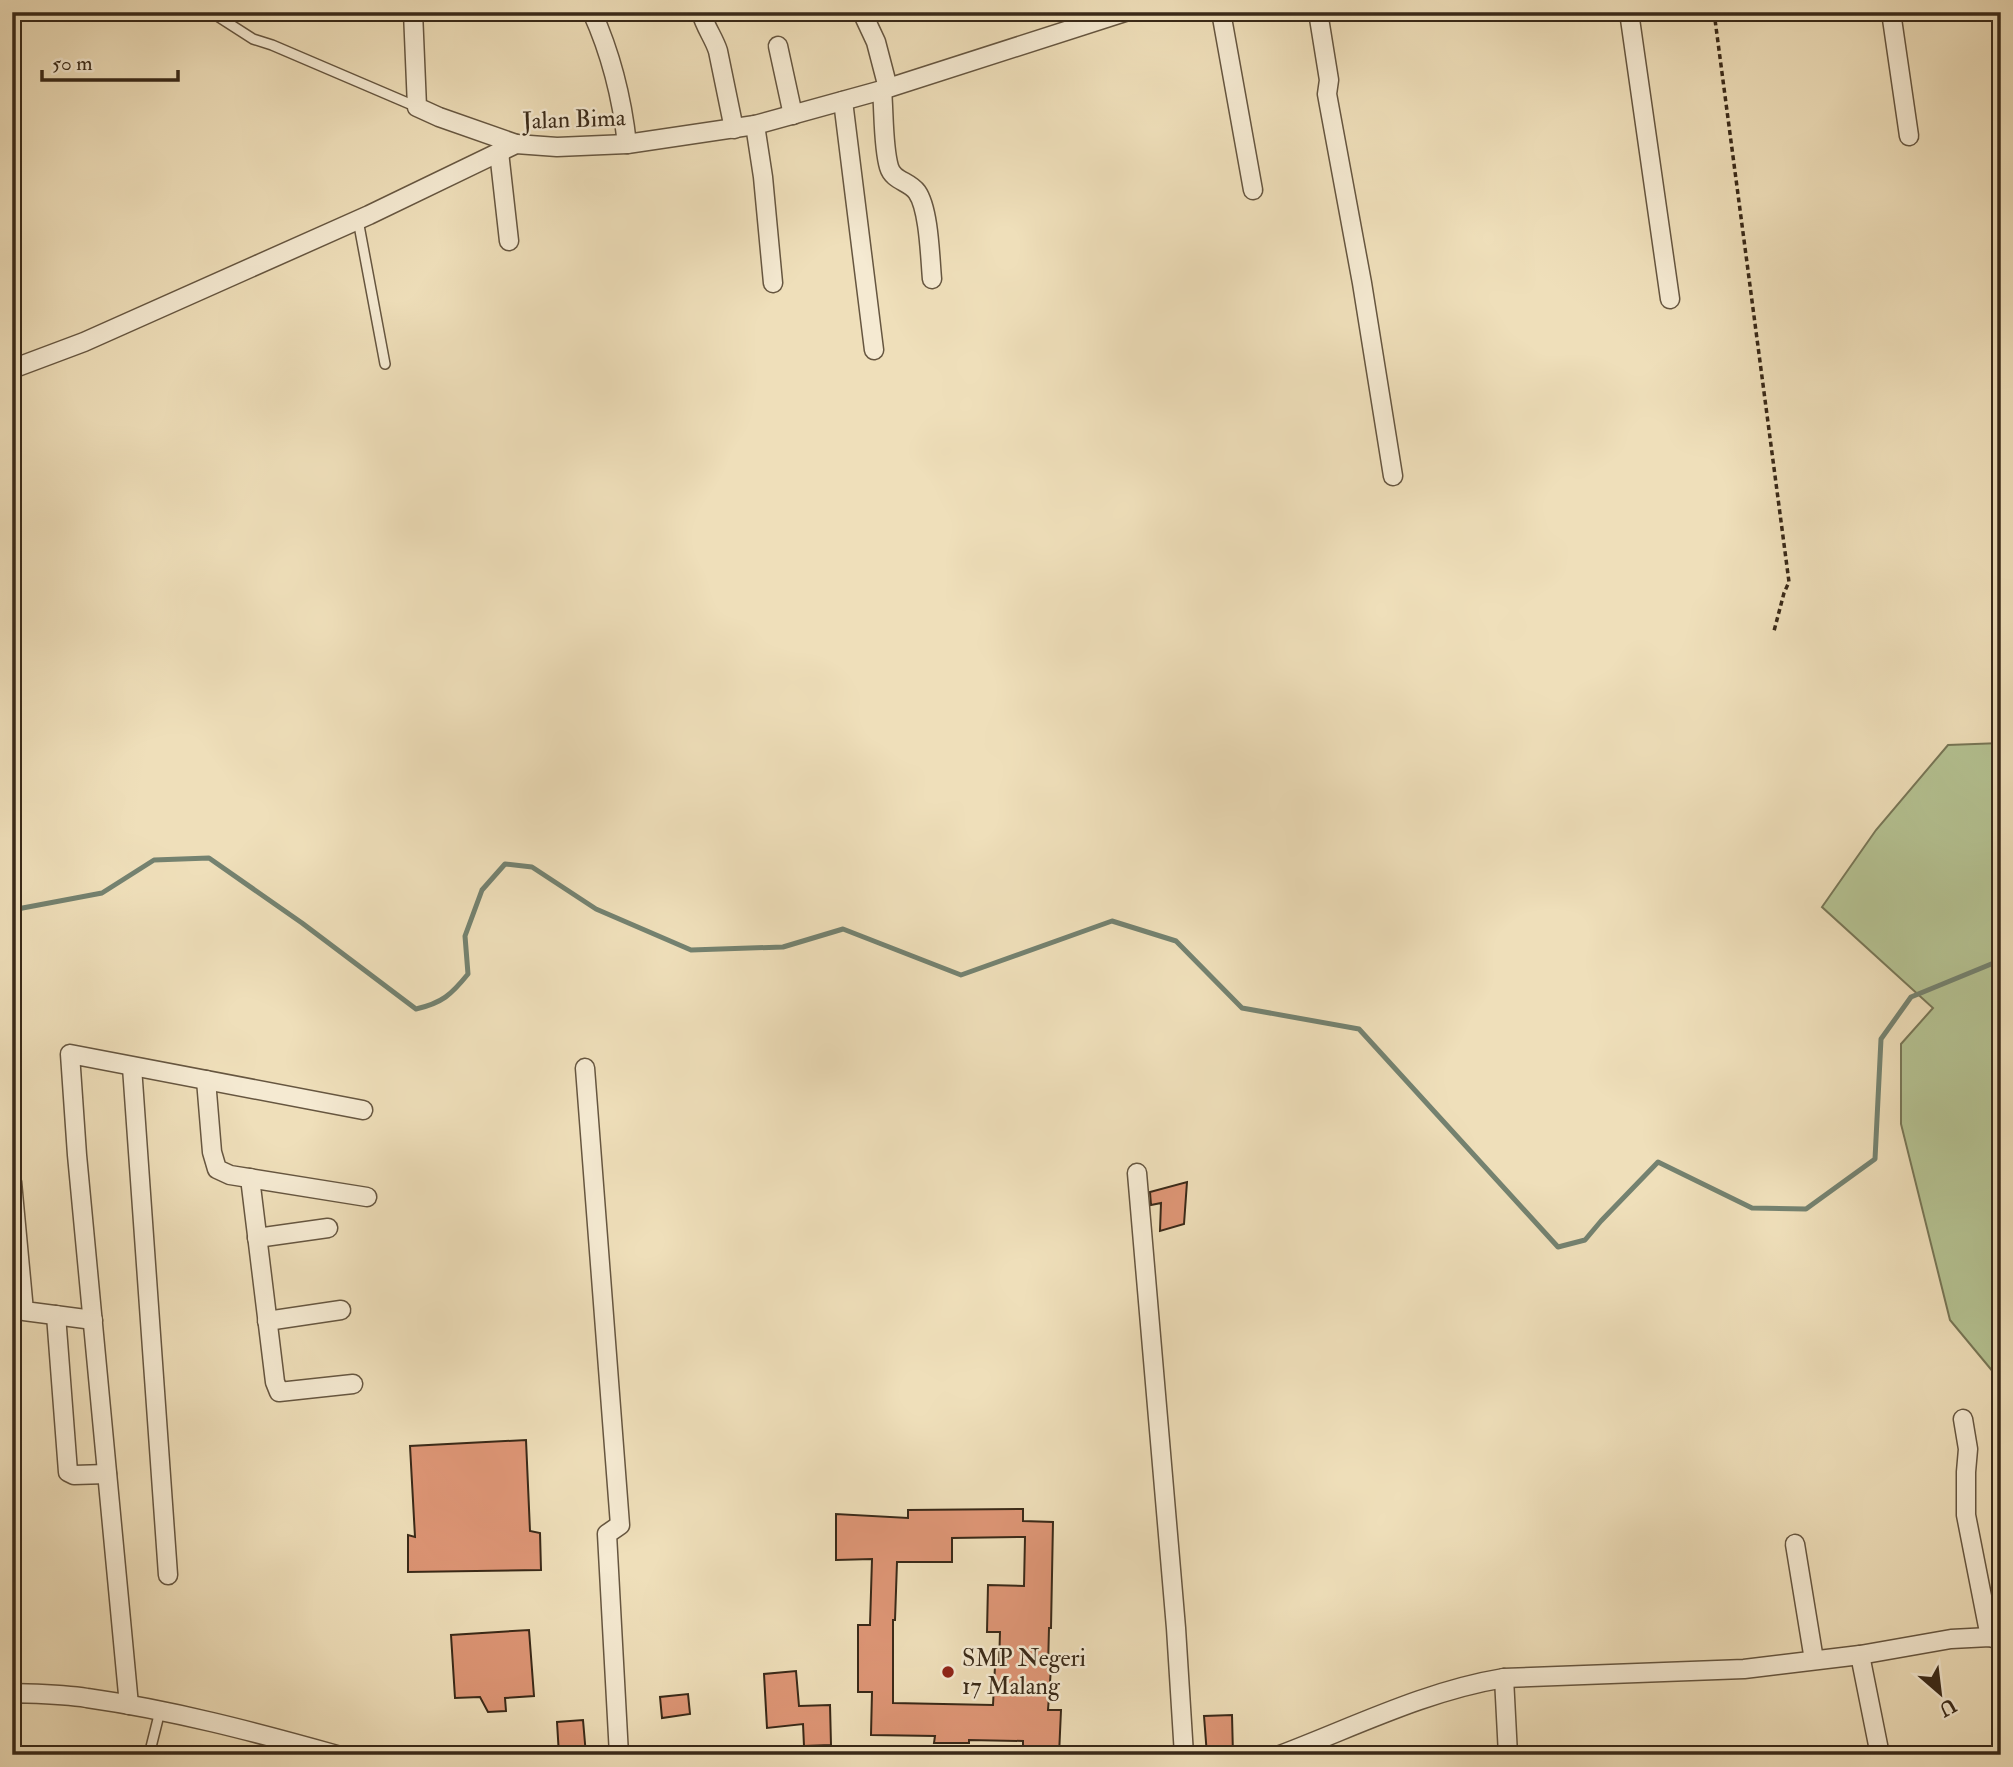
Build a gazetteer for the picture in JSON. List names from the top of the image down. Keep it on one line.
{"streets":{"street":["Jalan Bima"]},"places":["SMP Negeri 17 Malang"],"scale_bar":"50 m","north":"bottom right"}
